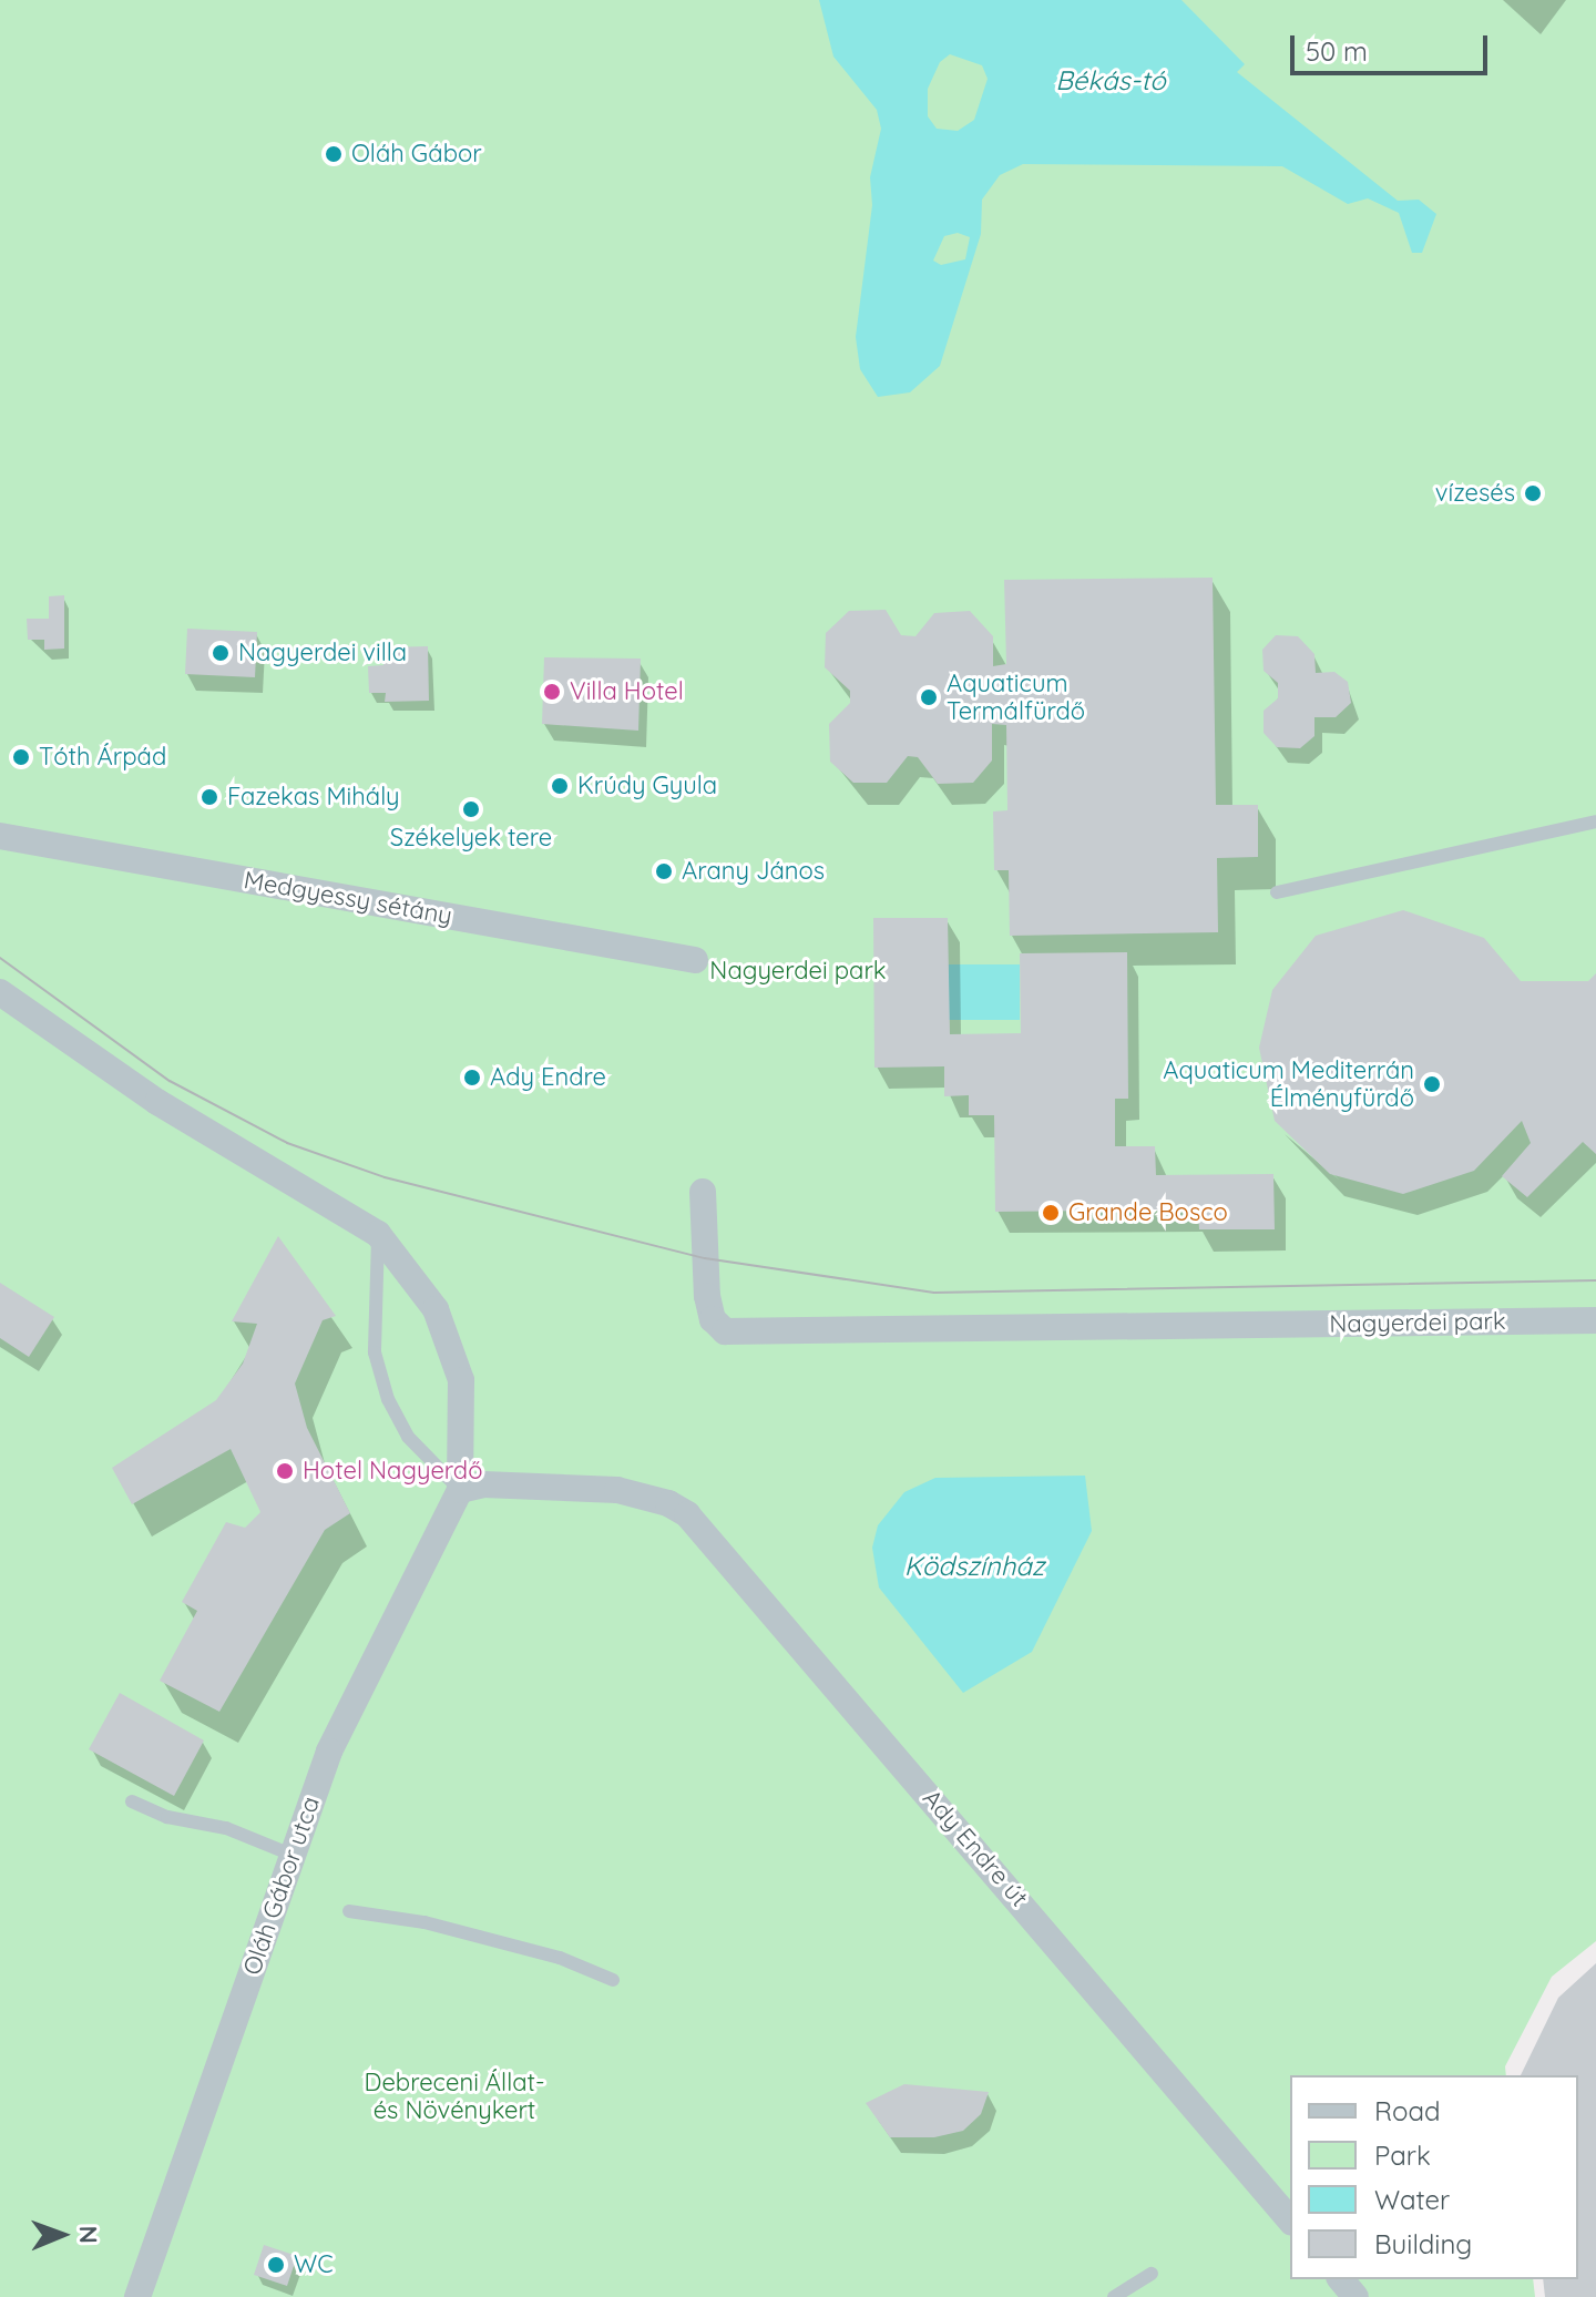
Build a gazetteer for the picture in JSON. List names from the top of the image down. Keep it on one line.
{"streets":{"street":["Medgyessy sétány","Nagyerdei park","Ady Endre út","Oláh Gábor utca"]},"crossings":[["Ady Endre út","Oláh Gábor utca"]],"water":["Békás-tó","Ködszínház"],"parks":["Nagyerdei park","Debreceni Állat- és Növénykert"],"places":["Oláh Gábor","vízesés","Nagyerdei villa","Villa Hotel","Aquaticum Termálfürdő","Tóth Árpád","Krúdy Gyula","Fazekas Mihály","Székelyek tere","Arany János","Ady Endre","Aquaticum Mediterrán Élményfürdő","Grande Bosco","Hotel Nagyerdő","WC"],"legend":["Road","Park","Water","Building"],"scale_bar":"50 m","north":"right"}
